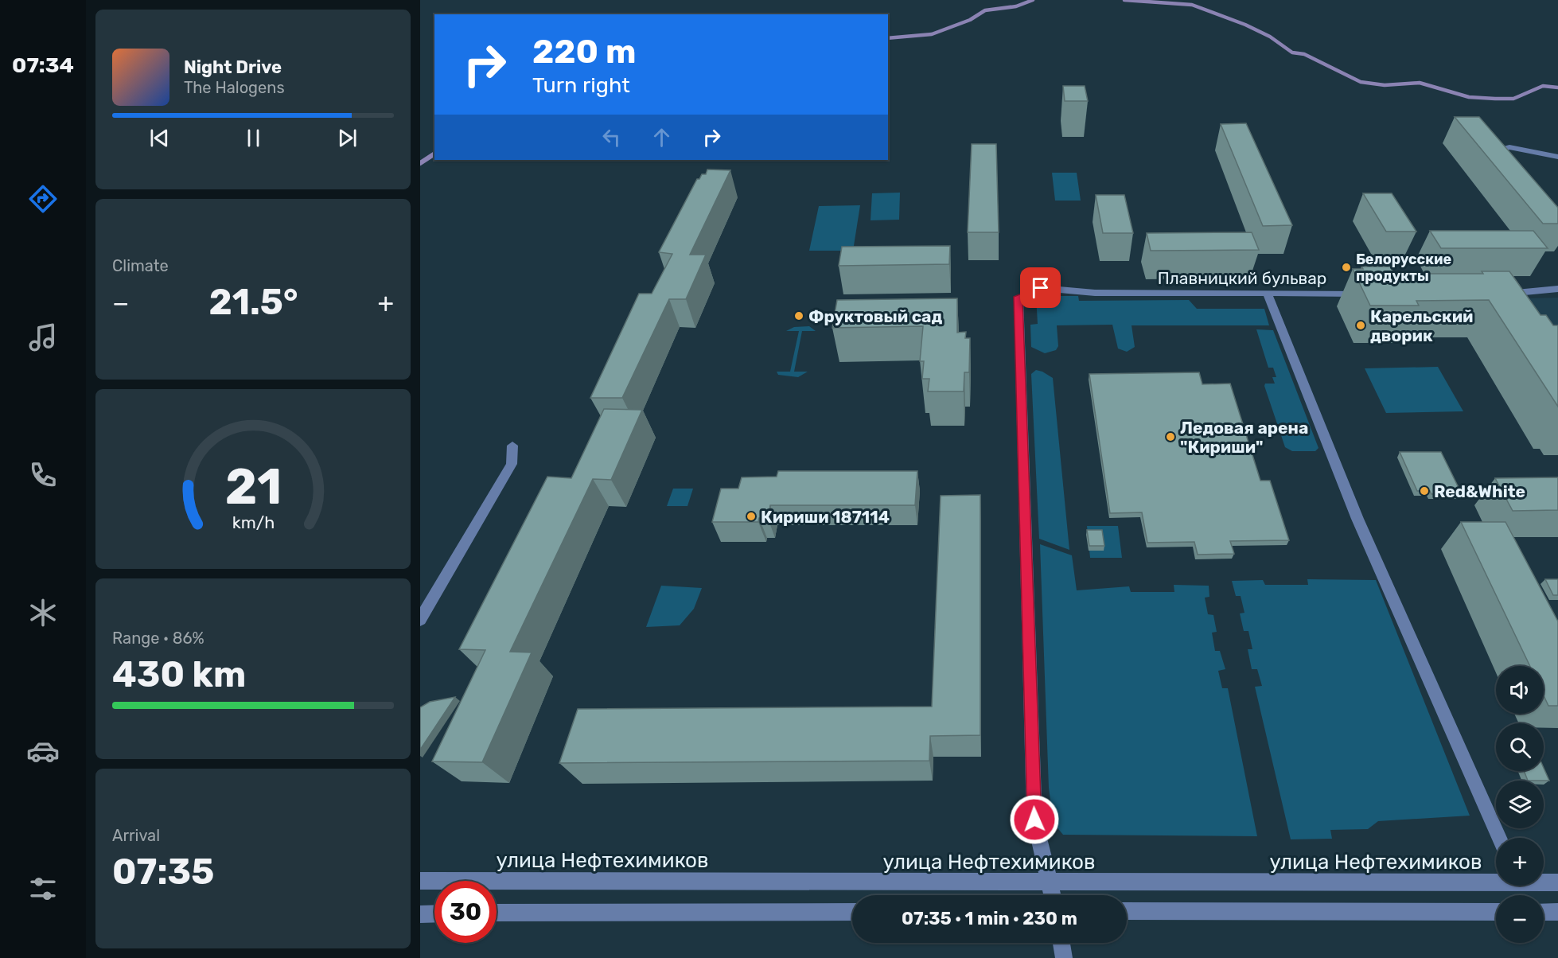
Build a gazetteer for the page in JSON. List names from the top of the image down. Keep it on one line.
{"streets":{"street":["Плавницкий бульвар","улица Нефтехимиков"]},"crossings":[["Плавницкий бульвар","улица Нефтехимиков"]],"places":["Белорусские продукты","Фруктовый сад","Карельский дворик","Ледовая арена \"Кириши\"","Red&White","Кириши 187114"],"page":{"tabs":"07:34","turn":["220 m","Turn right"],"song":["Night Drive","The Halogens"],"tile":["Climate",["Range · 86%","430 km"],["Arrival","07:35"]],"heat":["−","21.5°","+"],"map_buttons":["+","−"],"limit":"30","trip":"07:35 · 1 min · 230 m","gauge":["21","km/h"]}}
